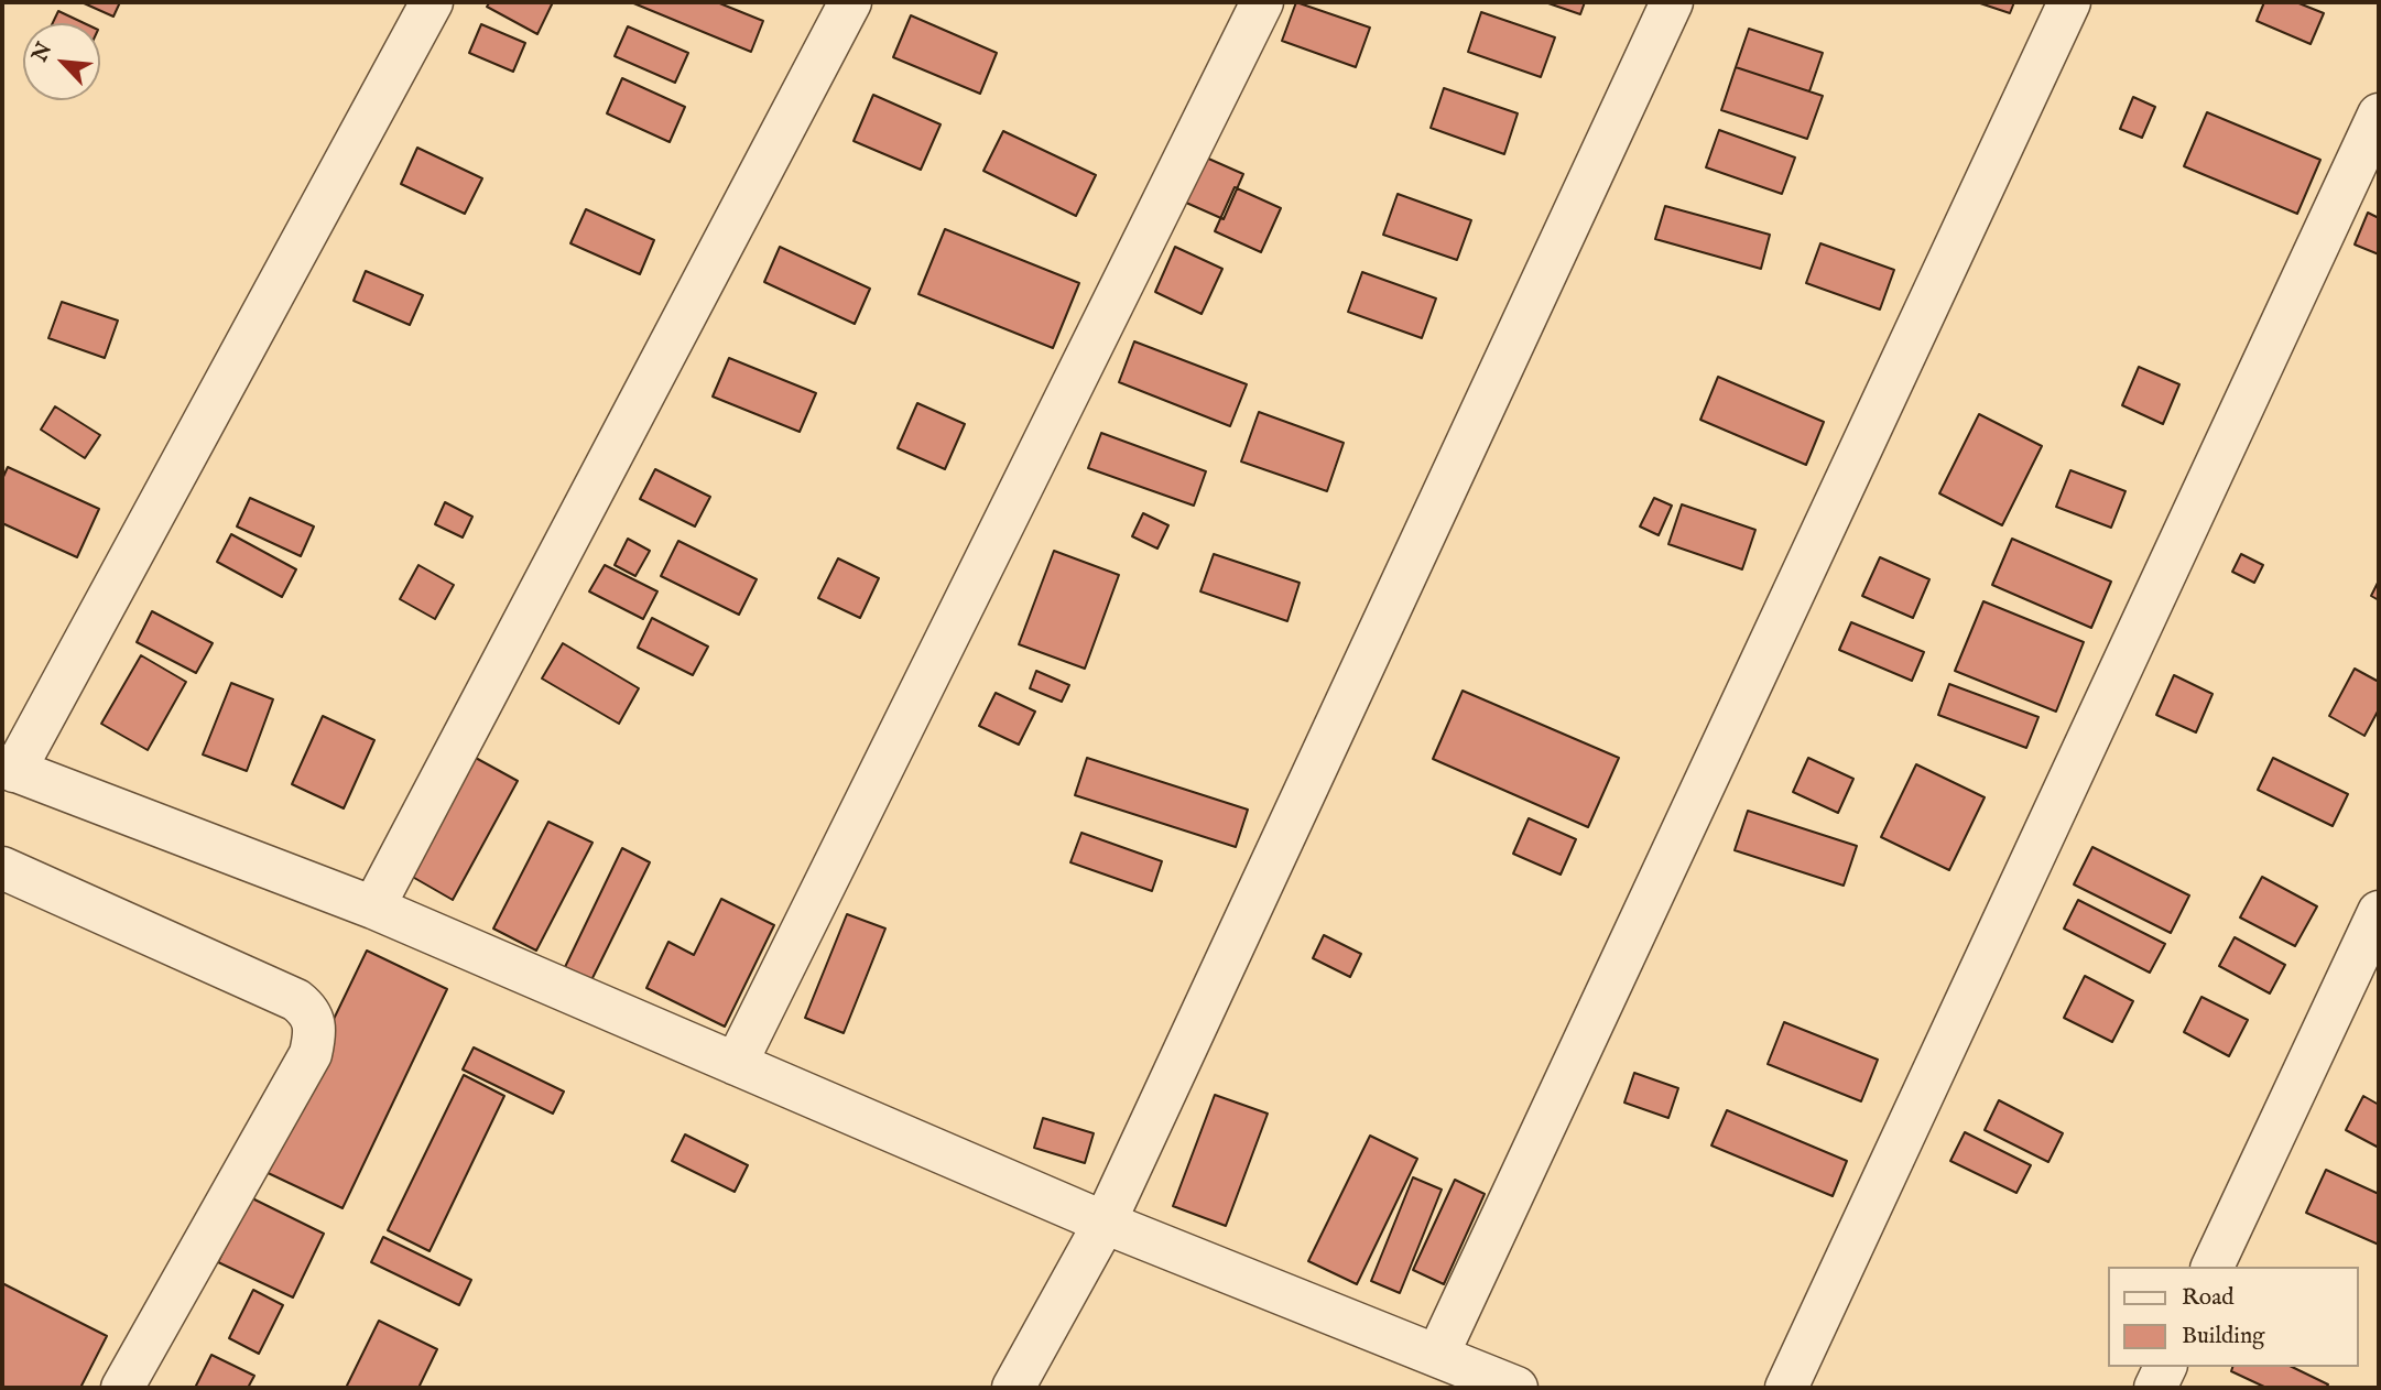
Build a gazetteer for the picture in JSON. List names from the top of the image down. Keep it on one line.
{"legend":["Road","Building"],"north":"top left"}
